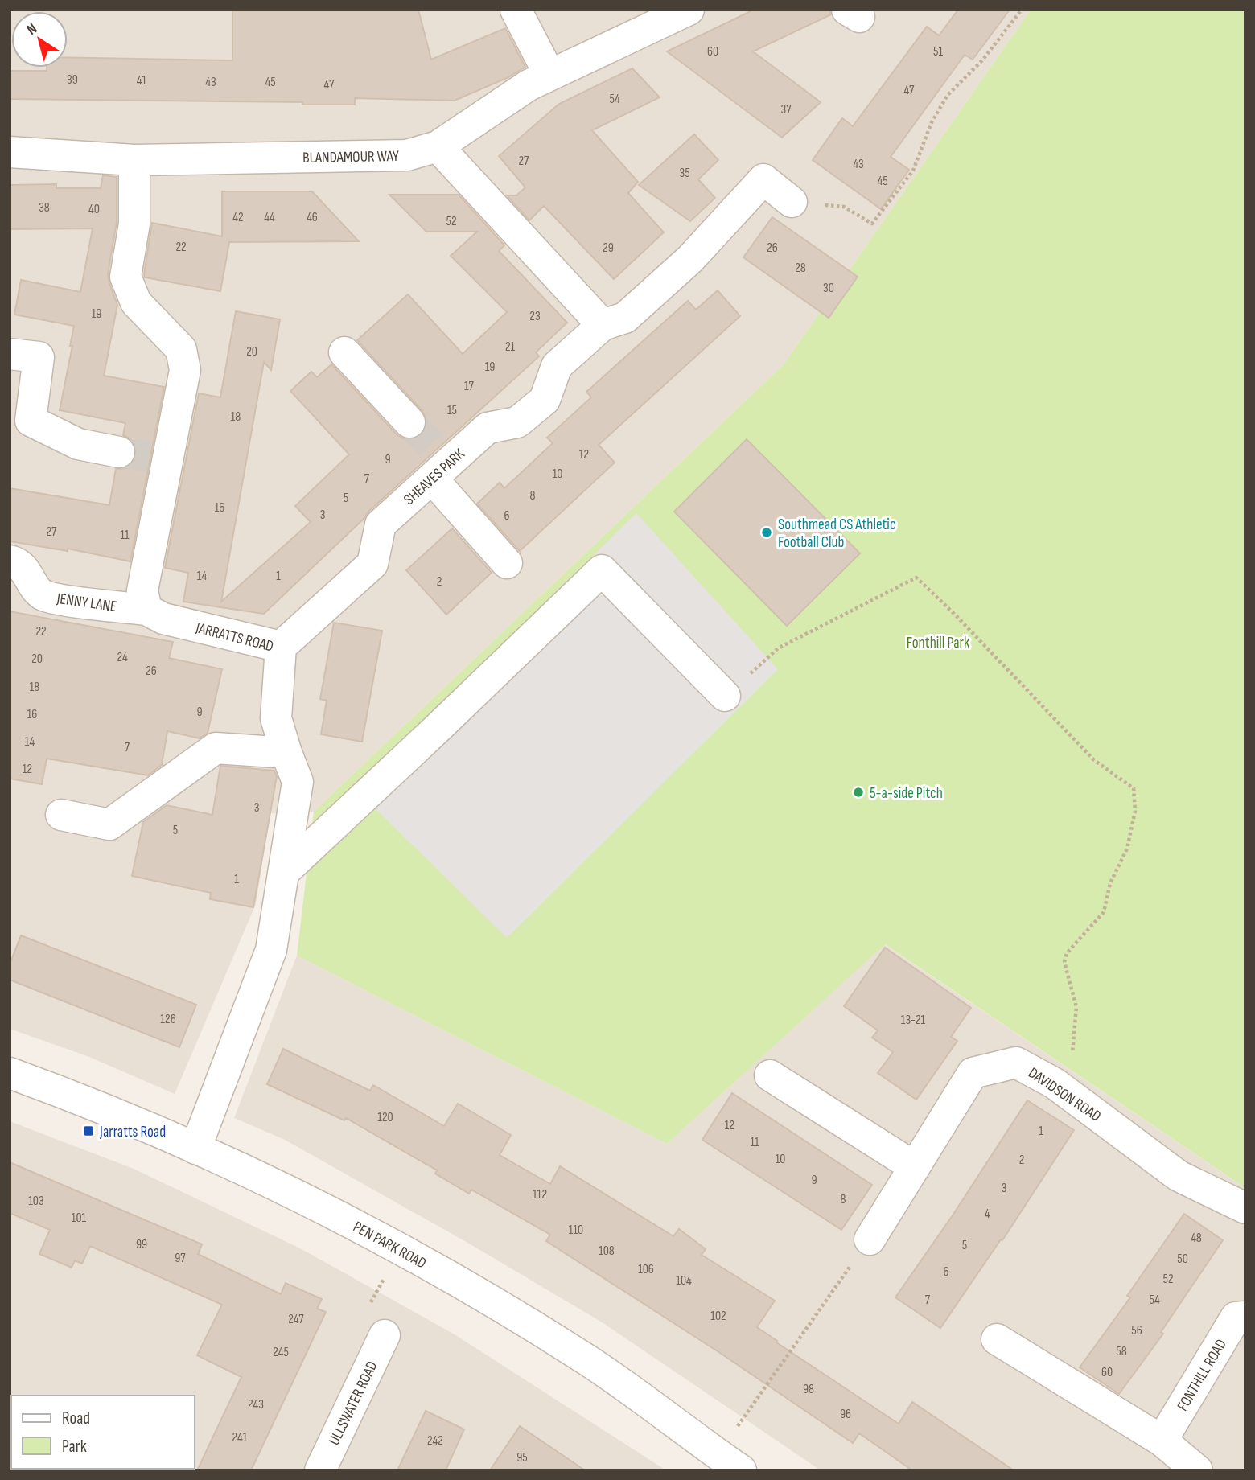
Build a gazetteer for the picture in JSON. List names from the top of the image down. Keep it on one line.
{"streets":{"street":["BLANDAMOUR WAY","SHEAVES PARK","JENNY LANE","JARRATTS ROAD","DAVIDSON ROAD","PEN PARK ROAD","FONTHILL ROAD","ULLSWATER ROAD"]},"crossings":[["SHEAVES PARK","JARRATTS ROAD"],["JENNY LANE","JARRATTS ROAD"],["JARRATTS ROAD","PEN PARK ROAD"]],"parks":["Fonthill Park"],"places":{"other":["Southmead CS Athletic Football Club","5-a-side Pitch"],"transit":["Jarratts Road"]},"house_numbers":["60","51","39","41","43","45","47","47","54","37","27","43","35","45","38","40","42","44","46","52","22","29","26","28","30","19","23","21","20","19","17","15","18","12","9","10","7","8","5","16","3","6","27","11","14","1","2","22","24","20","26","18","9","16","14","7","12","3","5","1","126","13-21","120","12","1","11","10","2","9","3","112","8","103","4","101","110","48","99","5","108","97","50","106","6","52","104","7","54","102","247","56","58","245","60","98","243","96","241","242","95"],"legend":["Road","Park"],"north":"top left"}
